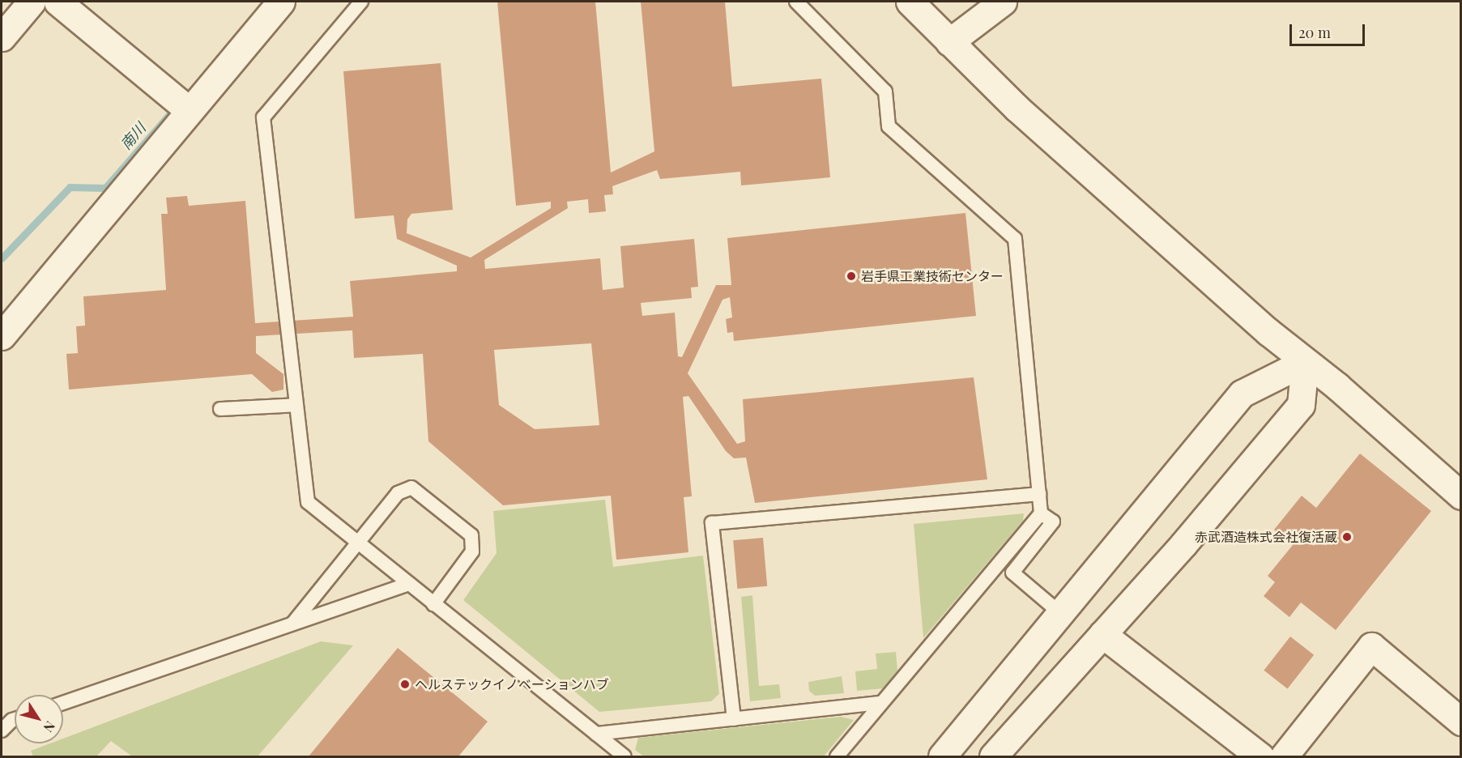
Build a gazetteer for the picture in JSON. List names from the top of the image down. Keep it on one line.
{"water":["南川"],"places":["岩手県工業技術センター","赤武酒造株式会社復活蔵","ヘルステックイノベーションハブ"],"scale_bar":"20 m","north":"bottom right"}
